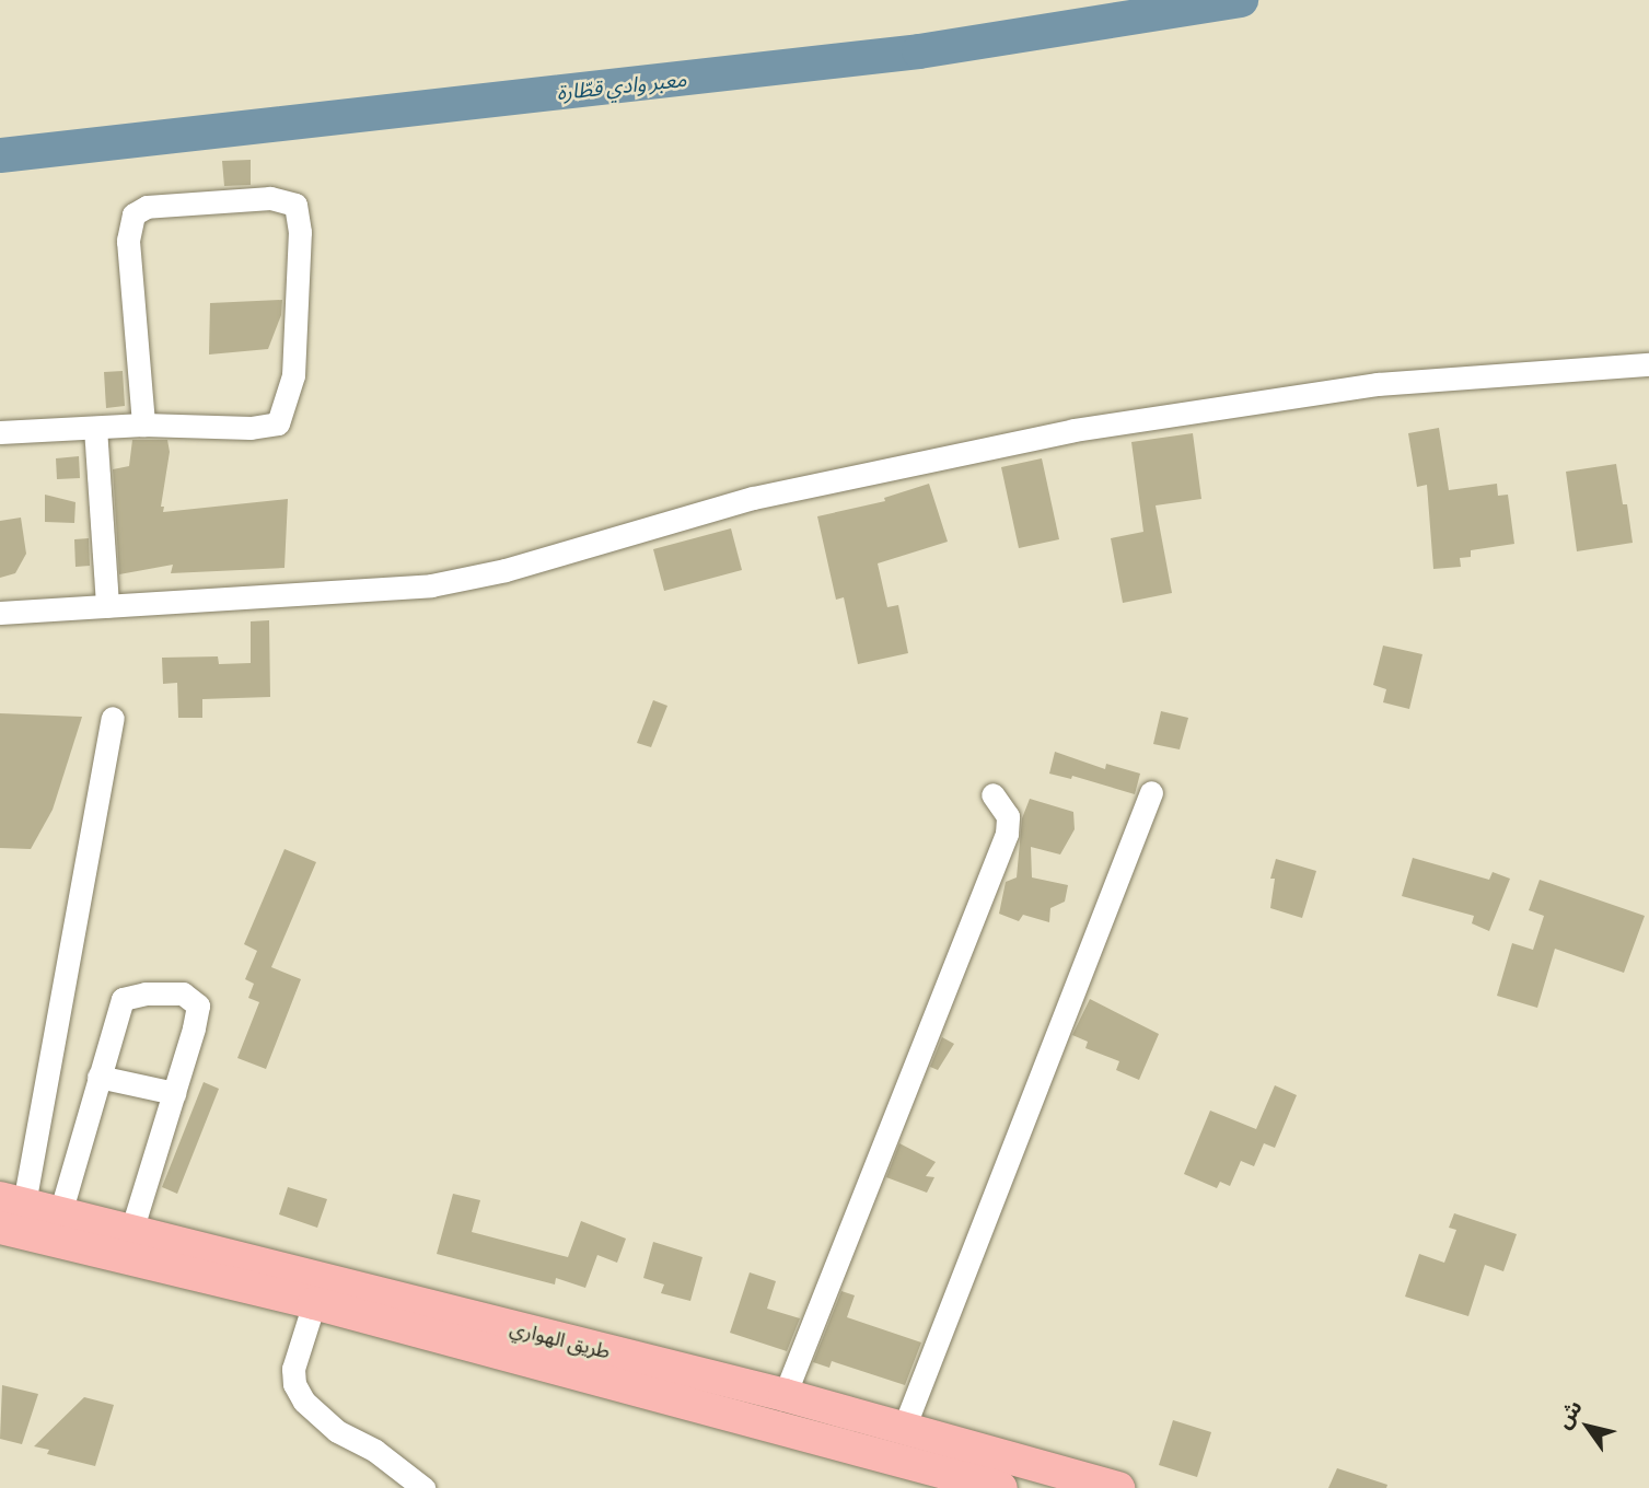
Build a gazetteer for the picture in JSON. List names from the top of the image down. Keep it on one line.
{"streets":{"highway":["طريق الهواري"]},"water":["معبر وادي قطّارة"],"north":"top left"}
